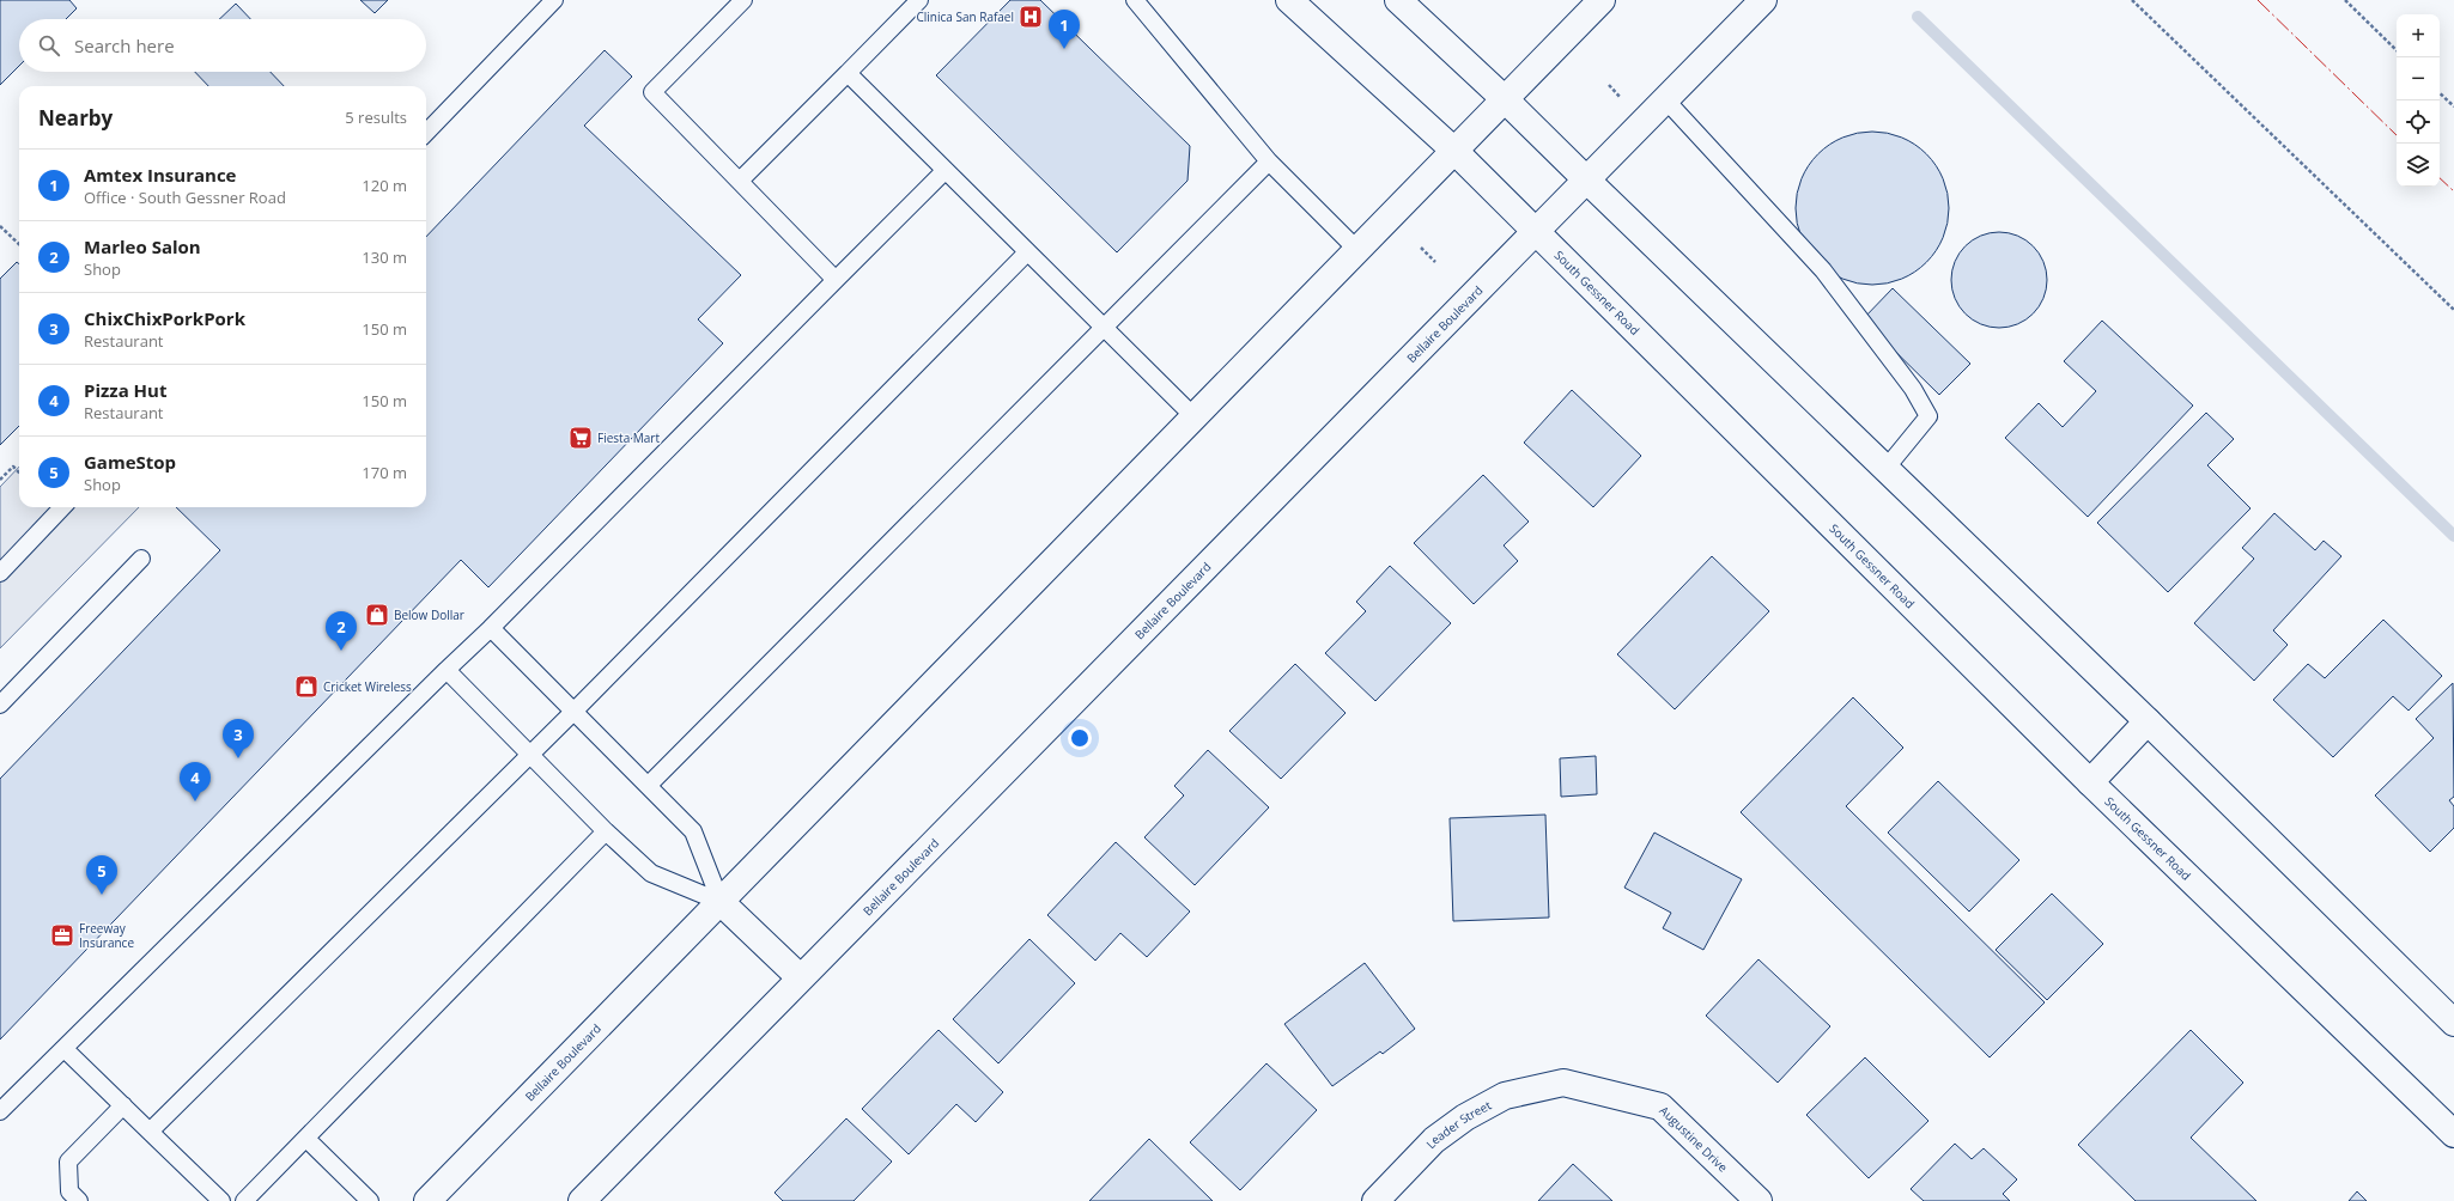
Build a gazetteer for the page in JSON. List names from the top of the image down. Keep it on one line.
{"streets":{"main road":["South Gessner Road","Bellaire Boulevard","Leader Street","Augustine Drive"]},"crossings":[["South Gessner Road","Bellaire Boulevard"],["Leader Street","Augustine Drive"]],"places":{"hospital":["Clinica San Rafael"],"supermarket":["Fiesta Mart"],"shop":["Below Dollar","Cricket Wireless"],"office":["Freeway Insurance"]},"page":{"pins":["1","2","3","4","5"],"map_buttons":["+","−"],"search":"Search here","heading":["Nearby","5 results"],"list":[{"mark":"1","name":"Amtex Insurance","note":"Office · South Gessner Road","value":"120 m"},{"mark":"2","name":"Marleo Salon","note":"Shop","value":"130 m"},{"mark":"3","name":"ChixChixPorkPork","note":"Restaurant","value":"150 m"},{"mark":"4","name":"Pizza Hut","note":"Restaurant","value":"150 m"},{"mark":"5","name":"GameStop","note":"Shop","value":"170 m"}]}}
